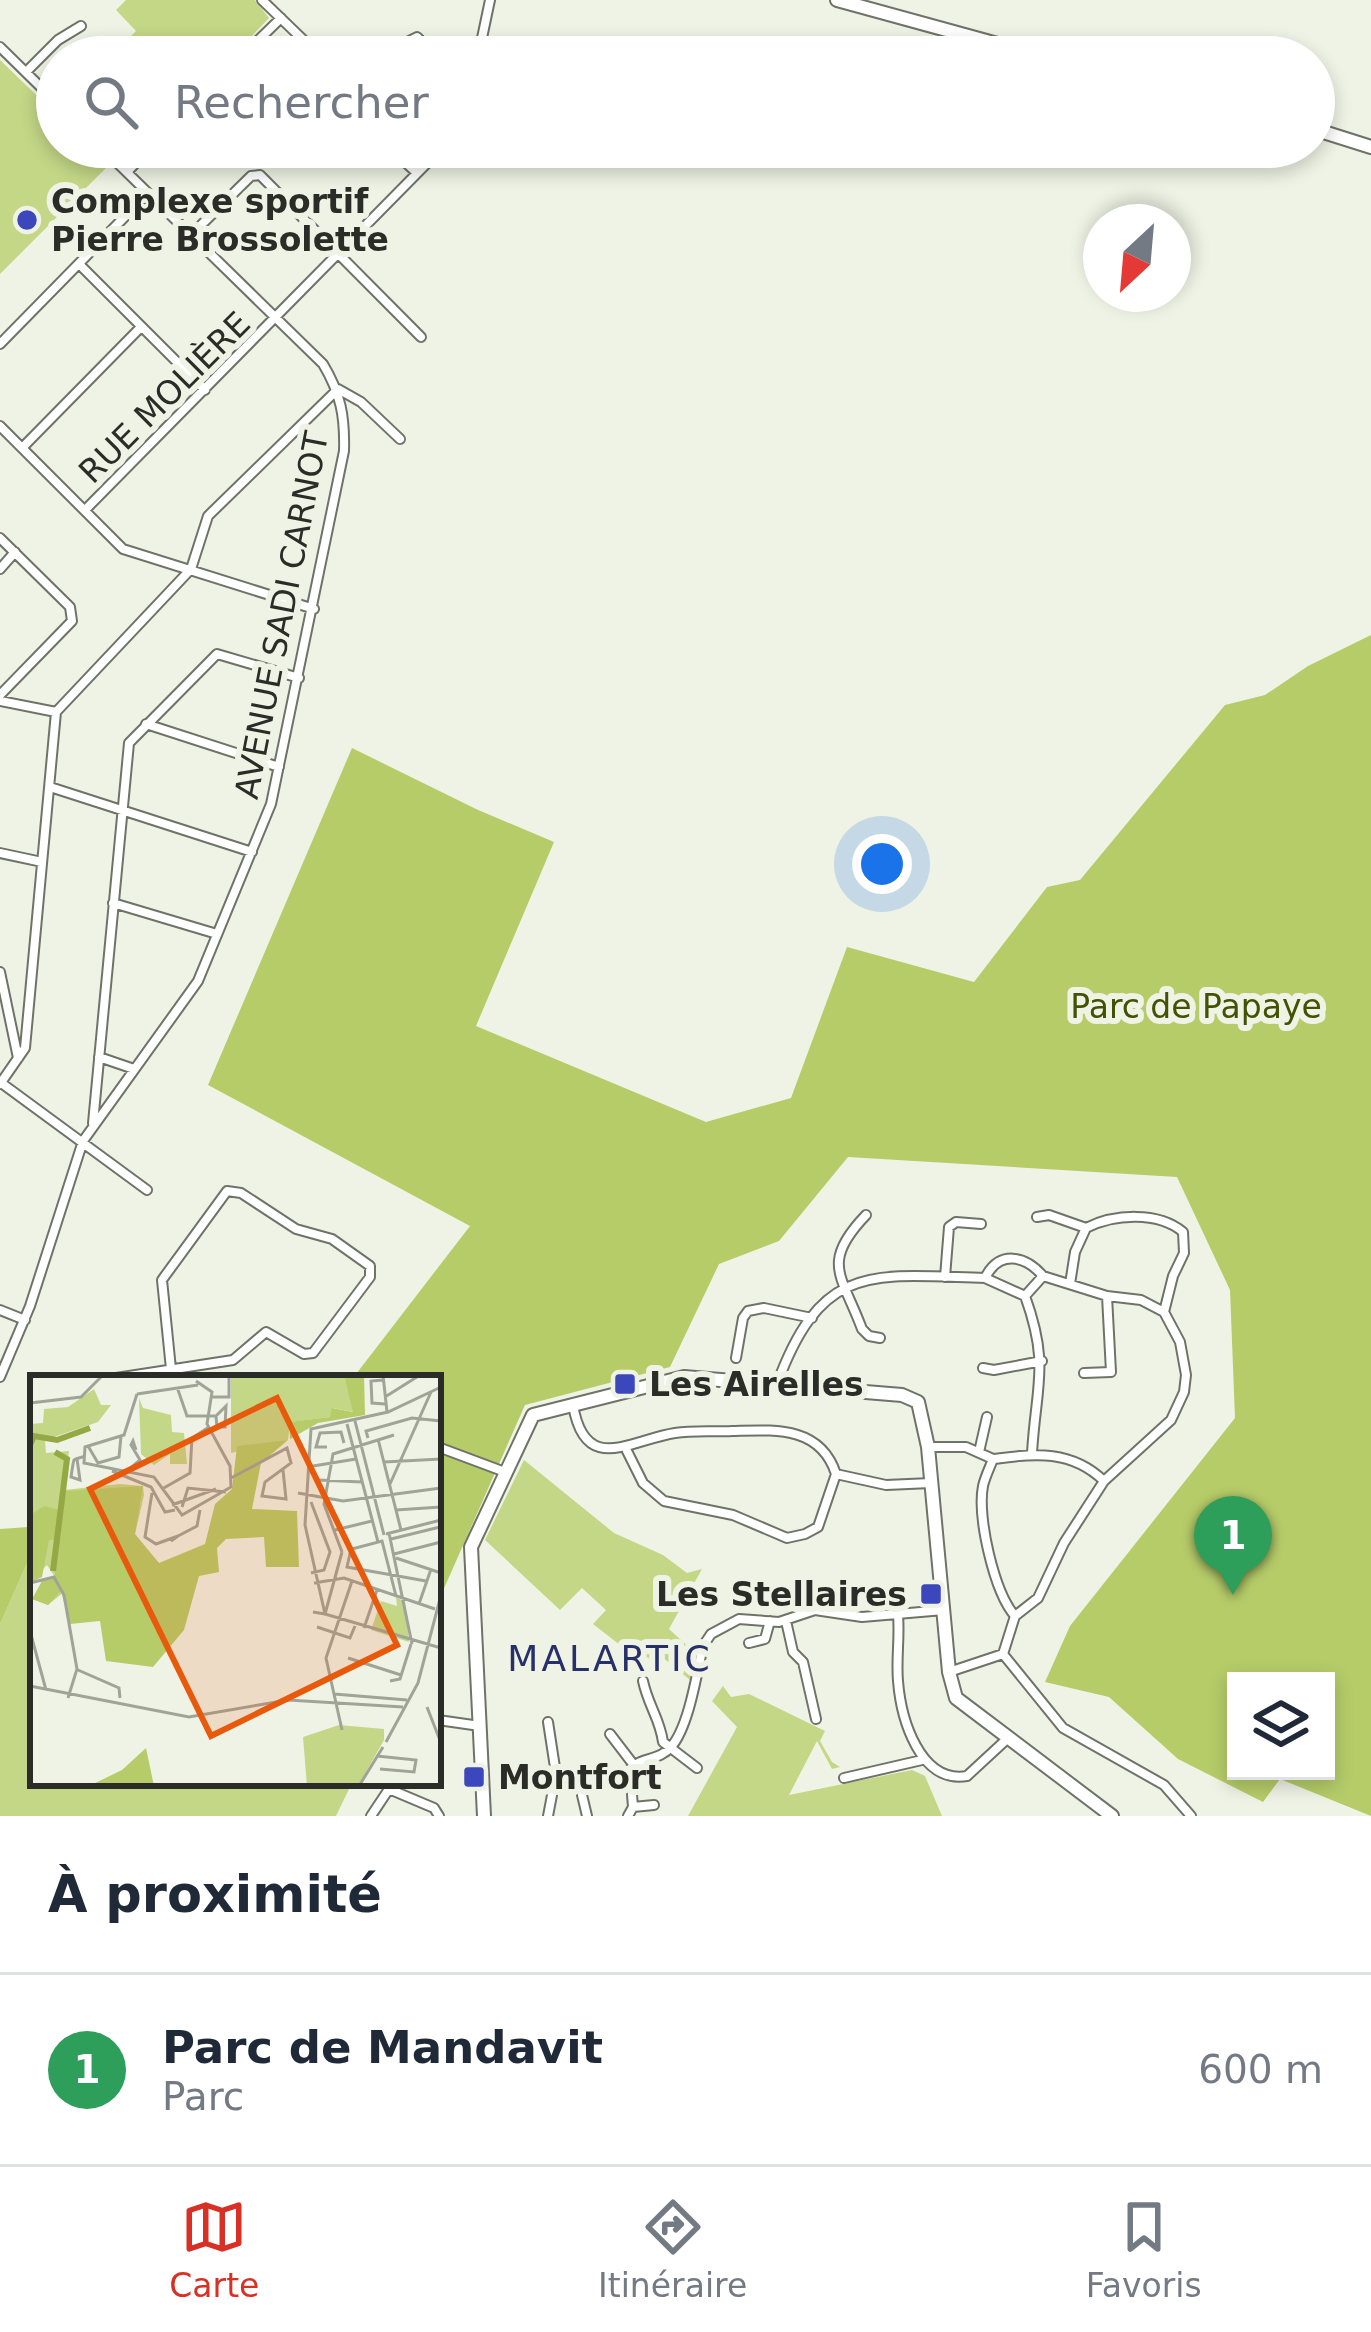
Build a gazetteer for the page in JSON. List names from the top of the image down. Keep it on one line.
{"streets":{"street":["RUE MOLIÈRE","AVENUE SADI CARNOT"]},"crossings":[["RUE MOLIÈRE","AVENUE SADI CARNOT"]],"districts":["MALARTIC"],"parks":["Parc de Papaye"],"places":{"other":["Complexe sportif Pierre Brossolette"],"transit":["Les Airelles","Les Stellaires","Montfort"]},"north":"bottom left","page":{"search":"Rechercher","pins":"1","heading":"À proximité","list":[{"mark":"1","name":"Parc de Mandavit","note":"Parc","value":"600 m"}],"nav":["Carte","Itinéraire","Favoris"]}}
